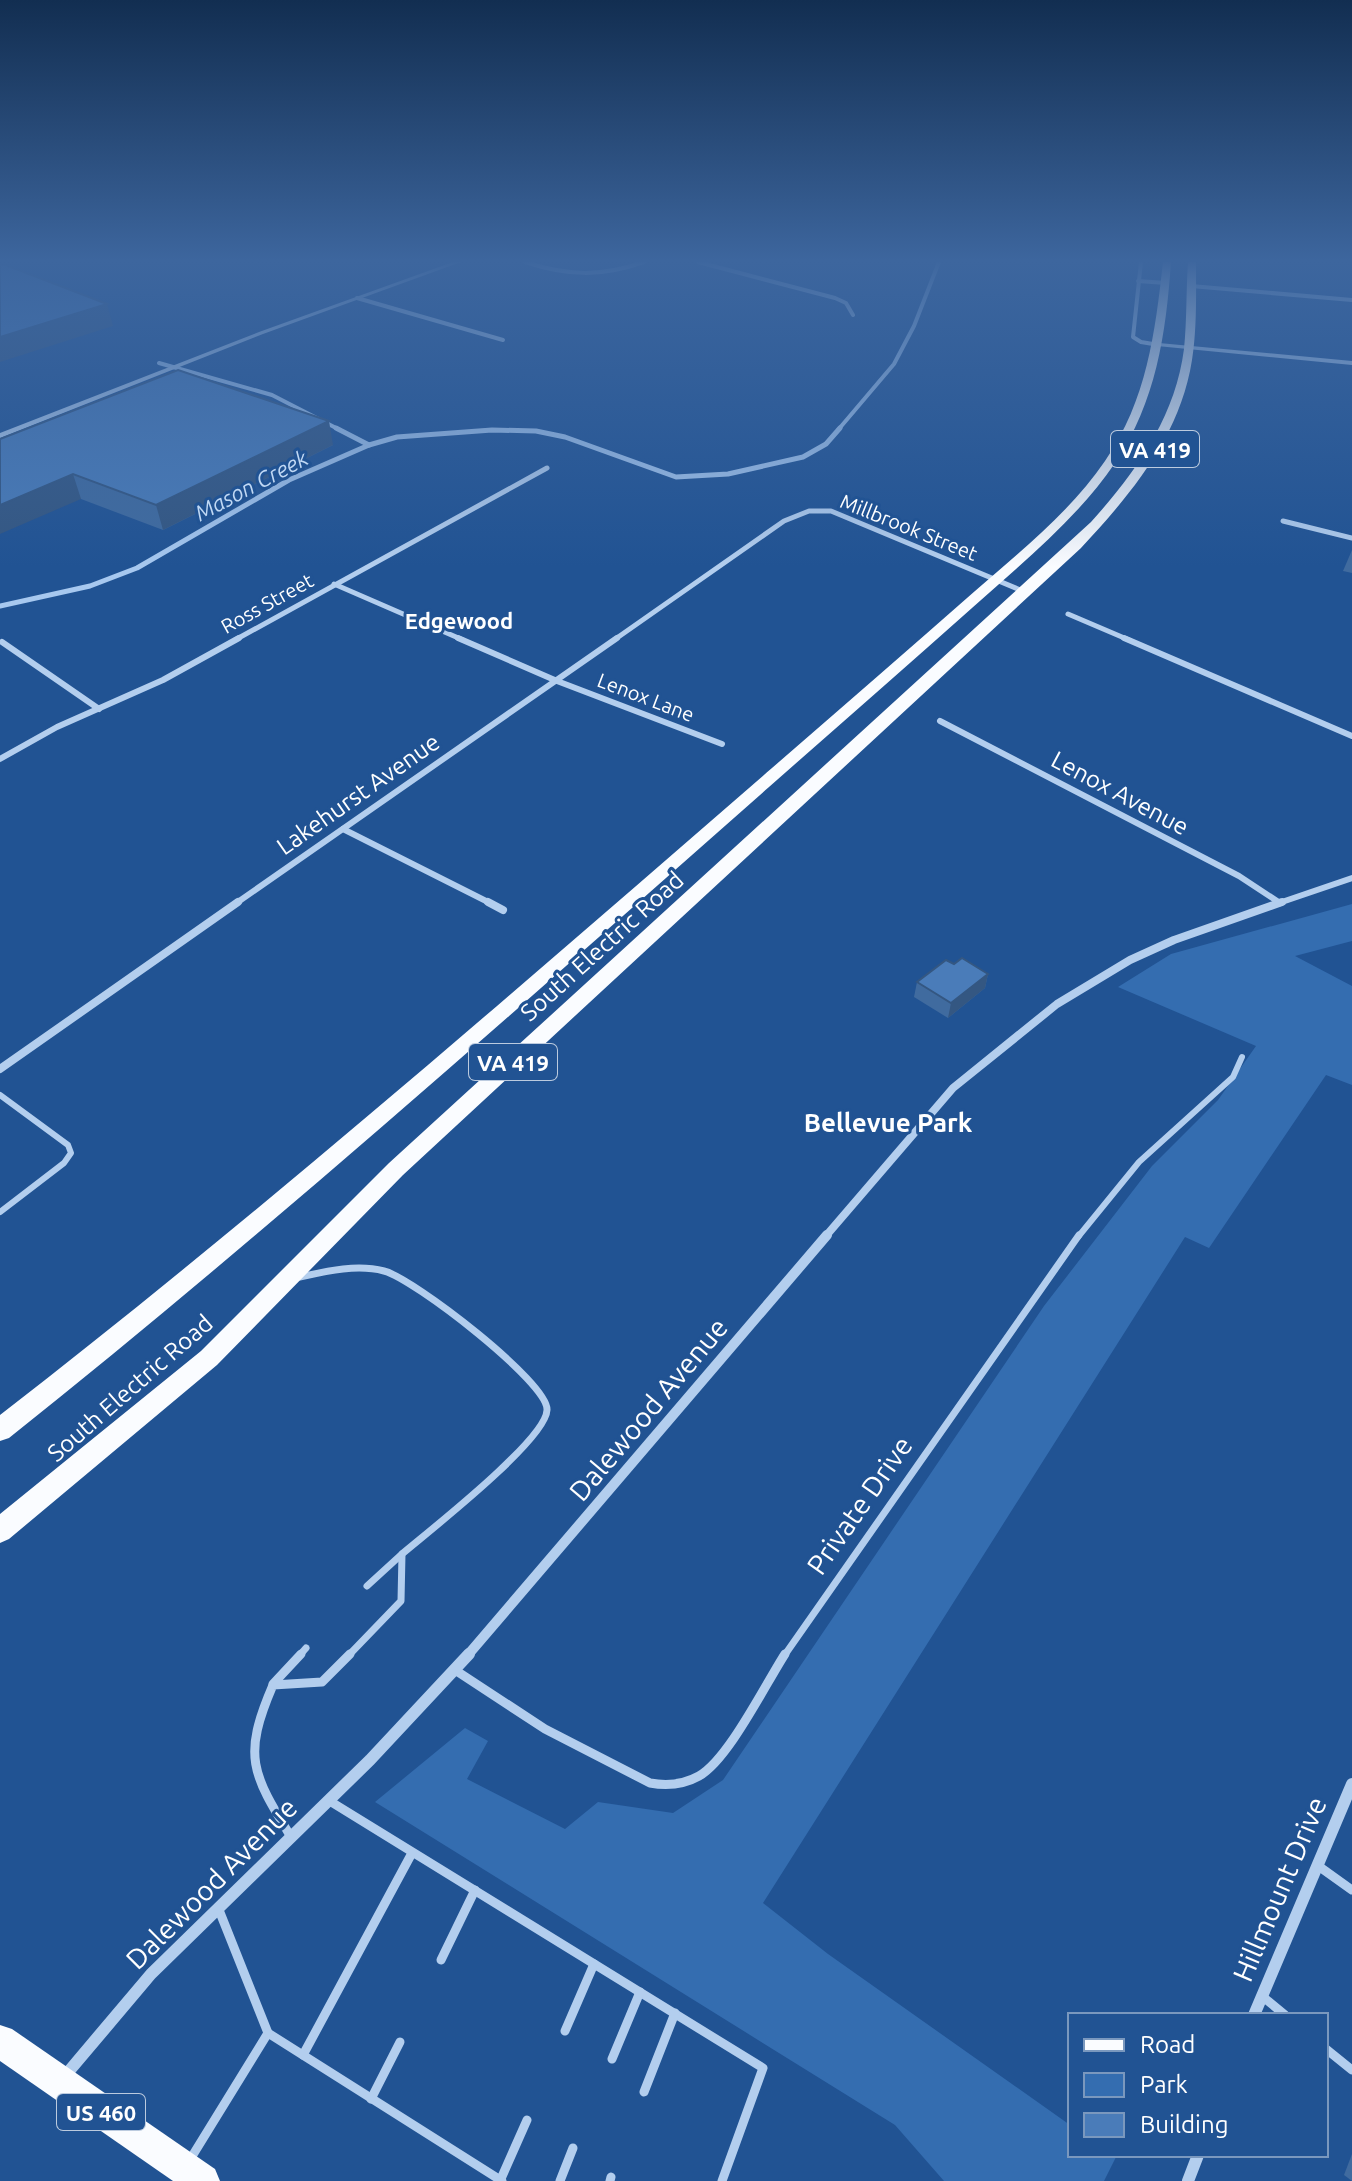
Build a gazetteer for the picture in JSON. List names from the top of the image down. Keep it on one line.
{"streets":{"main road":["VA 419","South Electric Road","US 460"],"street":["Millbrook Street","Ross Street","Lenox Lane","Lenox Avenue","Lakehurst Avenue","Dalewood Avenue","Hillmount Drive"],"lane":["Private Drive"]},"crossings":[["VA 419","Millbrook Street"],["VA 419","South Electric Road"],["Millbrook Street","Lakehurst Avenue"],["Millbrook Street","South Electric Road"],["Lenox Lane","Lakehurst Avenue"],["Lenox Avenue","Dalewood Avenue"],["Dalewood Avenue","Private Drive"],["Dalewood Avenue","US 460"]],"districts":["Edgewood","Bellevue Park"],"water":["Mason Creek"],"legend":["Road","Park","Building"]}
